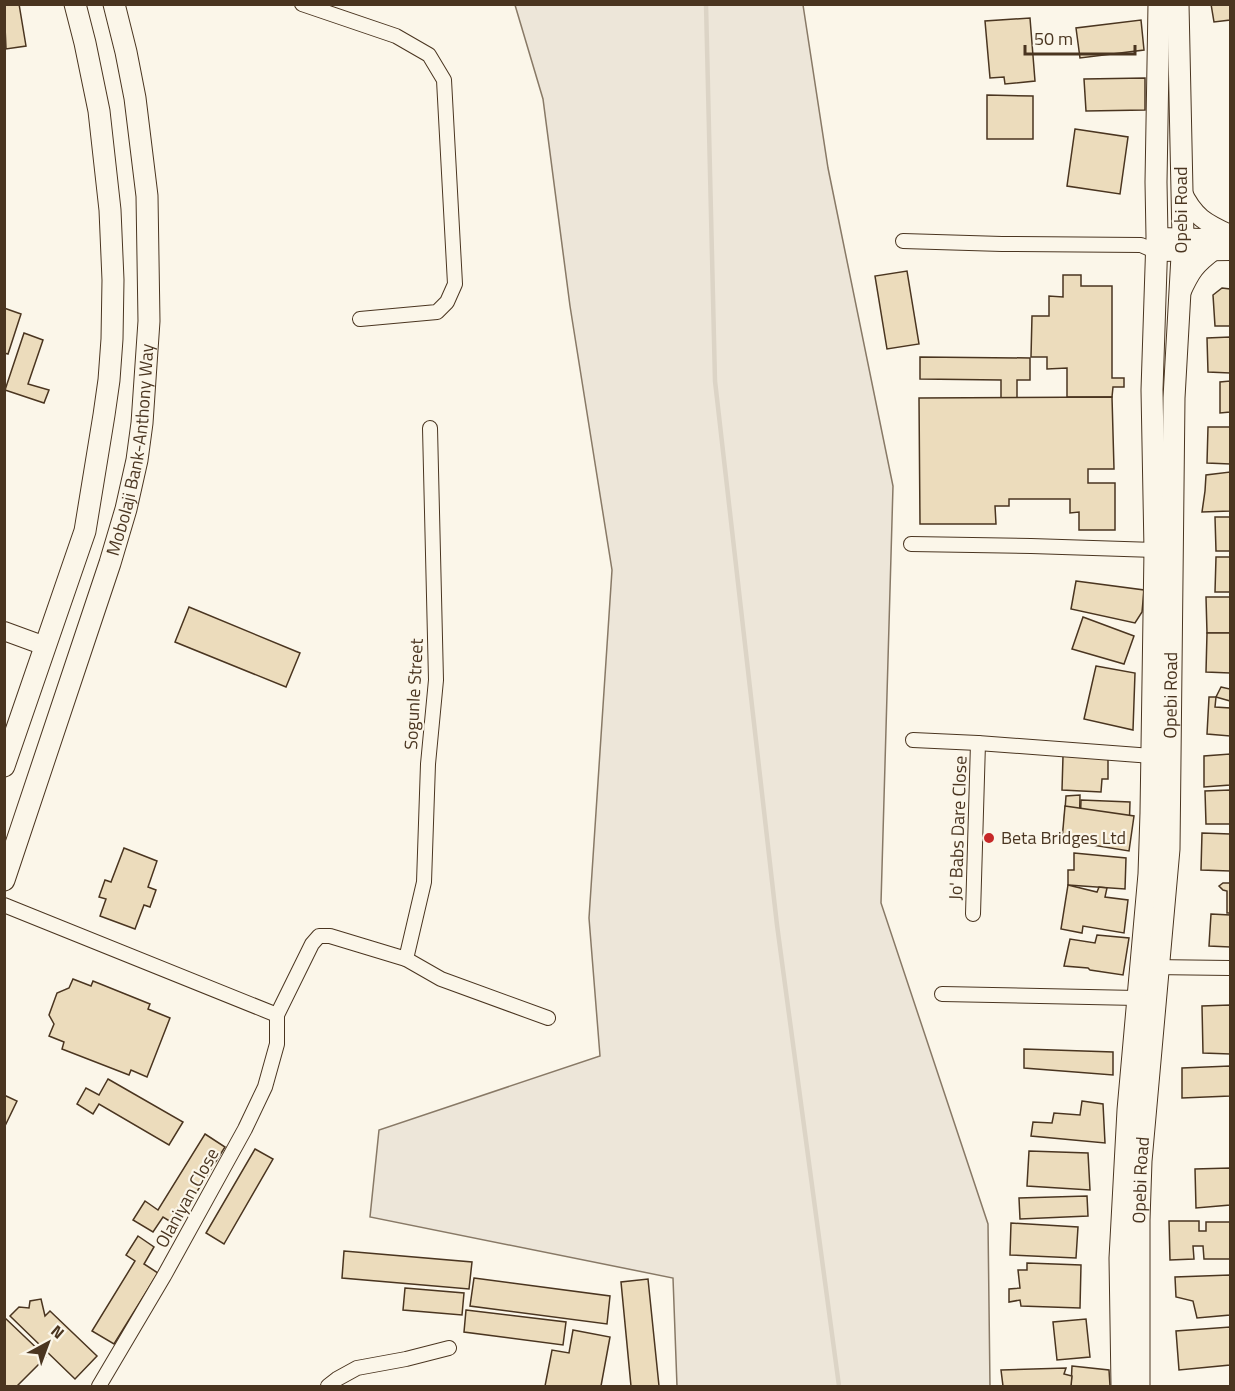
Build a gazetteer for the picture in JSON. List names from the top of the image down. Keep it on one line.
{"streets":{"main road":["Opebi Road","Mobolaji Bank-Anthony Way"],"street":["Sogunle Street","Jo' Babs Dare Close","Olaniyan Close"]},"places":["Beta Bridges Ltd"],"scale_bar":"50 m","north":"top right"}
